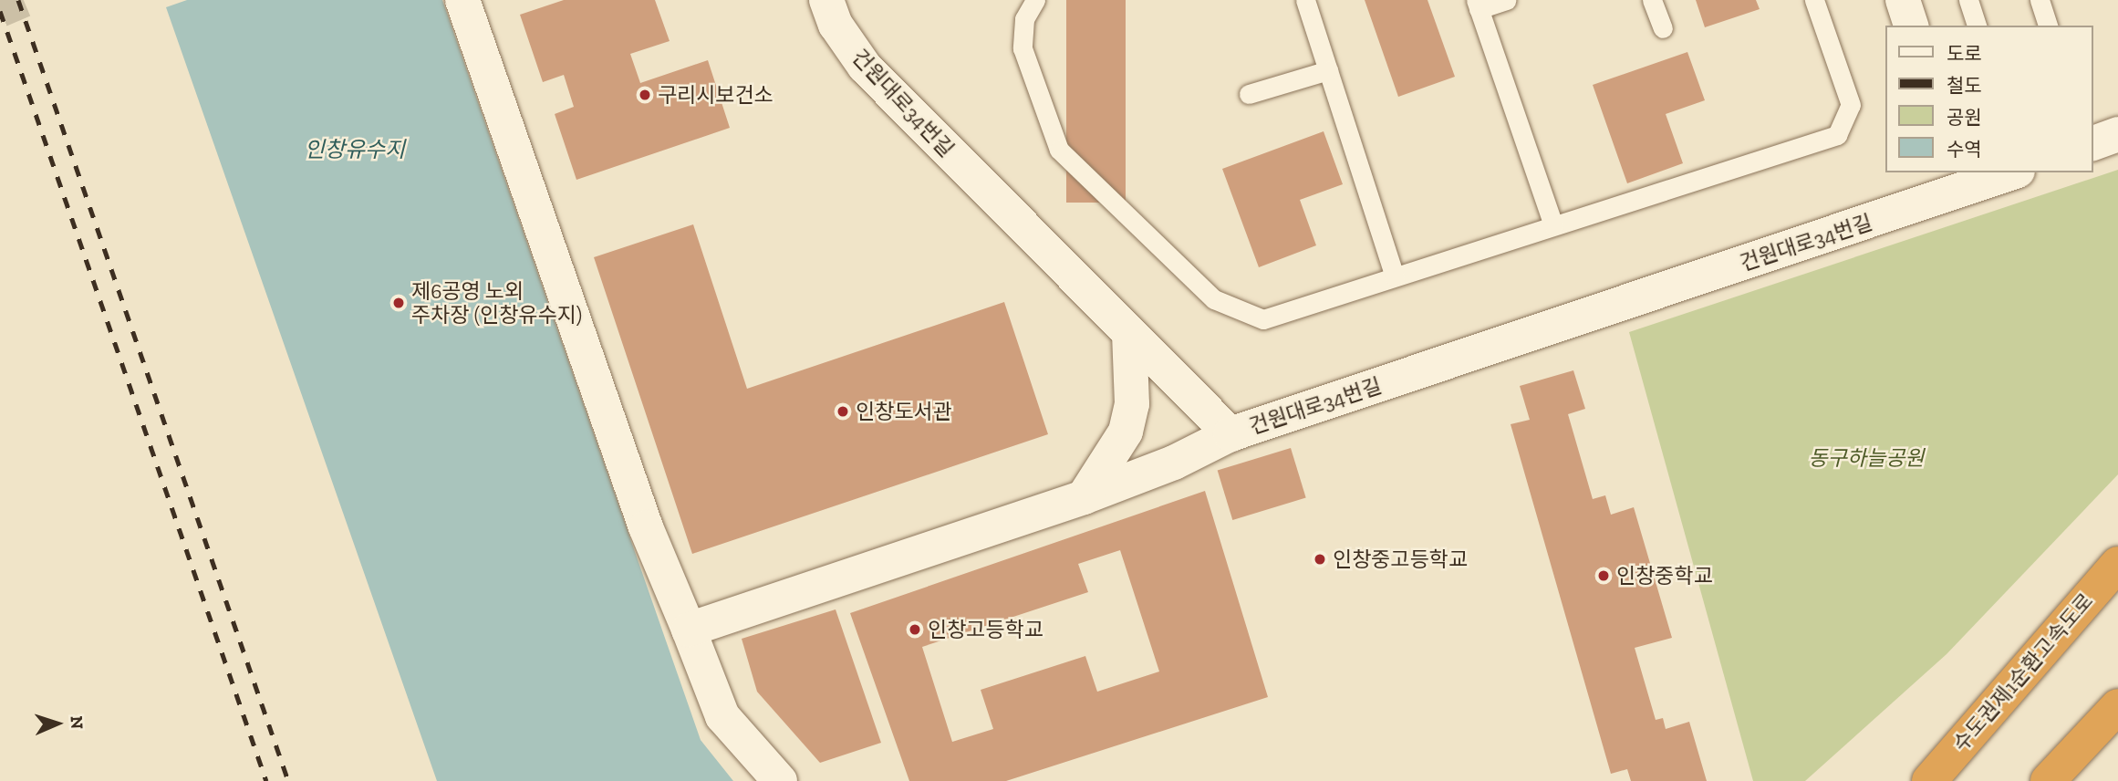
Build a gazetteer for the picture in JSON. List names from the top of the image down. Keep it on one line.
{"streets":{"highway":["수도권제1순환고속도로"],"street":["건원대로34번길"]},"water":["인창유수지"],"parks":["동구하늘공원"],"places":["구리시보건소","제6공영 노외 주차장 (인창유수지)","인창도서관","인창중고등학교","인창중학교","인창고등학교"],"legend":["도로","철도","공원","수역"],"north":"right"}
